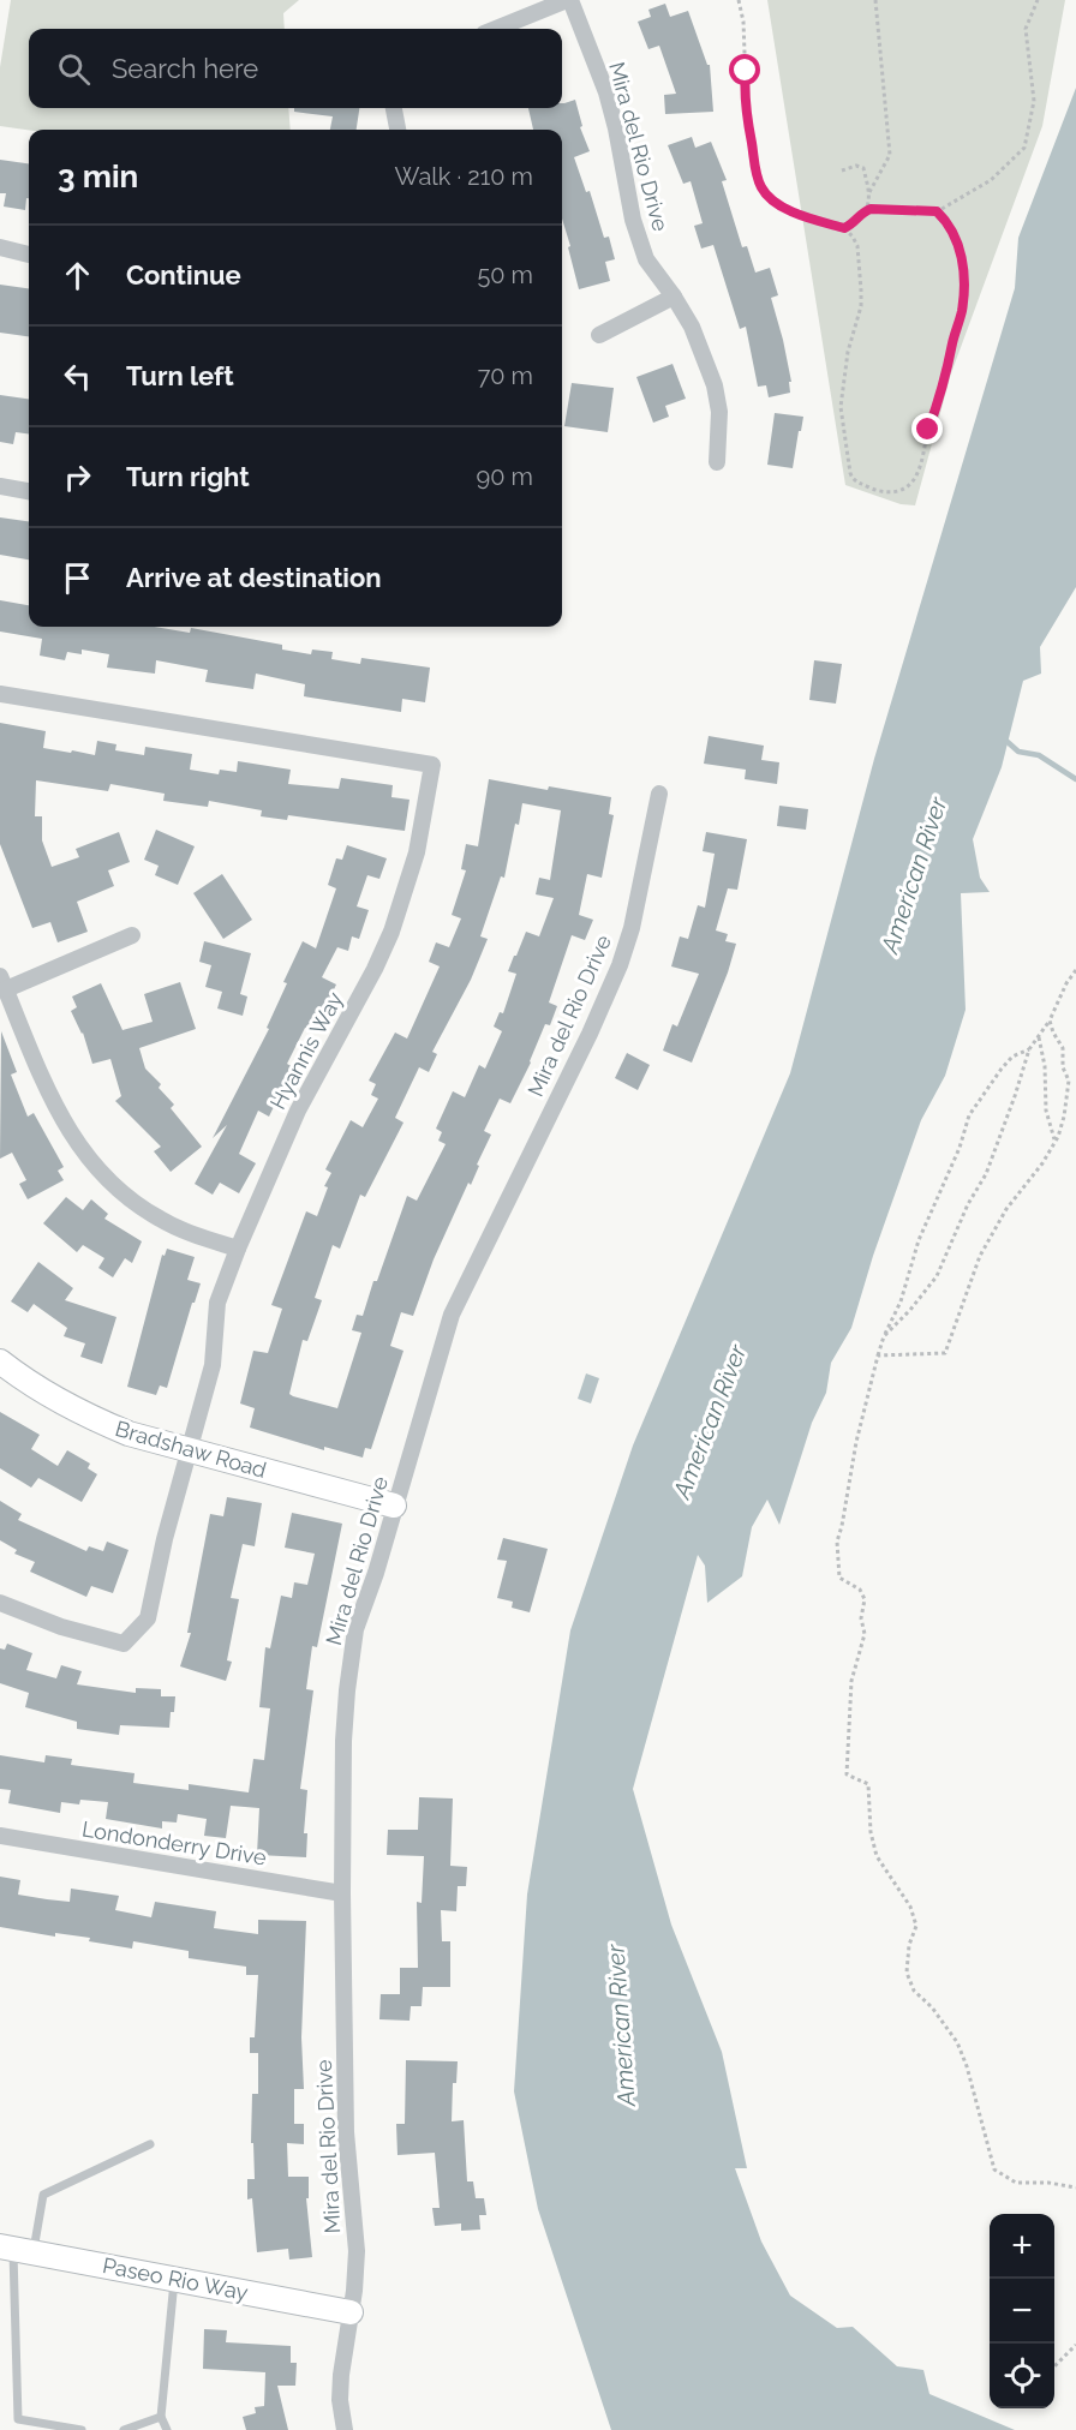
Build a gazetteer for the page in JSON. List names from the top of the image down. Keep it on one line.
{"streets":{"street":["Mira del Rio Drive","Hyannis Way","Bradshaw Road","Londonderry Drive","Paseo Rio Way"]},"crossings":[["Mira del Rio Drive","Bradshaw Road"],["Mira del Rio Drive","Londonderry Drive"],["Mira del Rio Drive","Paseo Rio Way"],["Hyannis Way","Bradshaw Road"]],"water":["American River"],"page":{"search":"Search here","heading":["3 min","Walk · 210 m"],"list":[["Continue","50 m"],["Turn left","70 m"],["Turn right","90 m"],"Arrive at destination"],"map_buttons":["+","−"]}}
